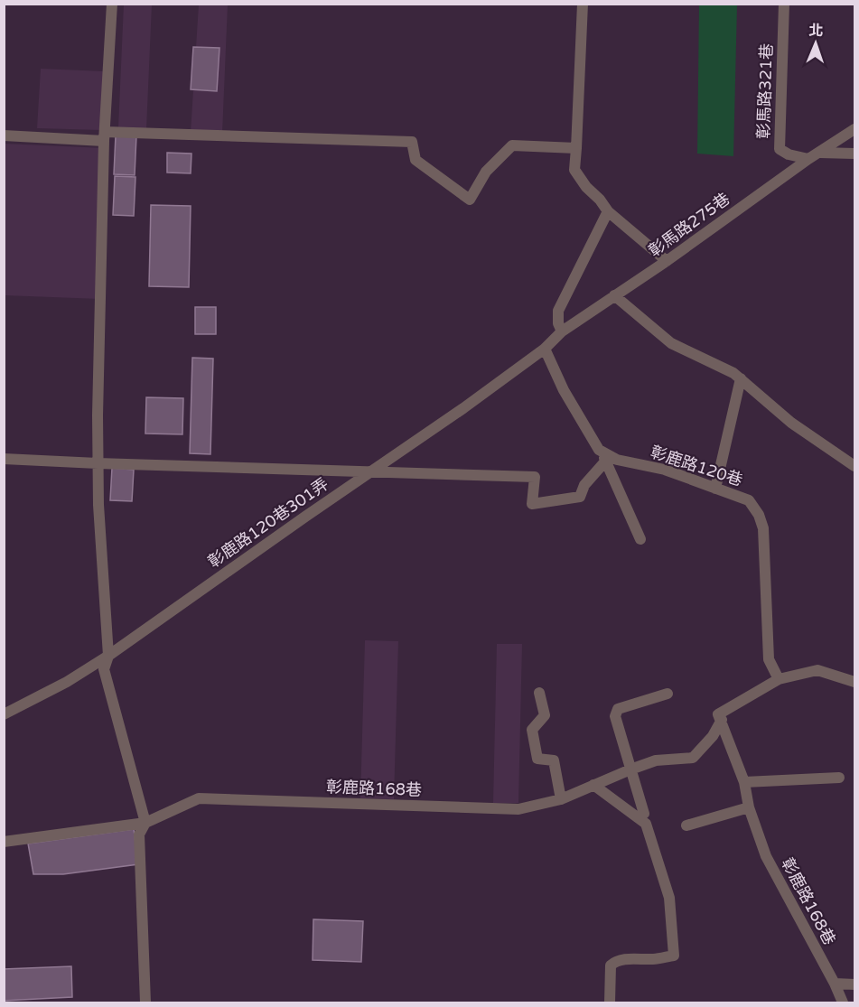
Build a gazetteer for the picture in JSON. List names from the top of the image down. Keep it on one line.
{"streets":{"street":["彰馬路321巷","彰馬路275巷","彰鹿路120巷","彰鹿路120巷301弄","彰鹿路168巷"]},"crossings":[["彰馬路321巷","彰馬路275巷"],["彰馬路275巷","彰鹿路120巷301弄"]],"north":"top"}
